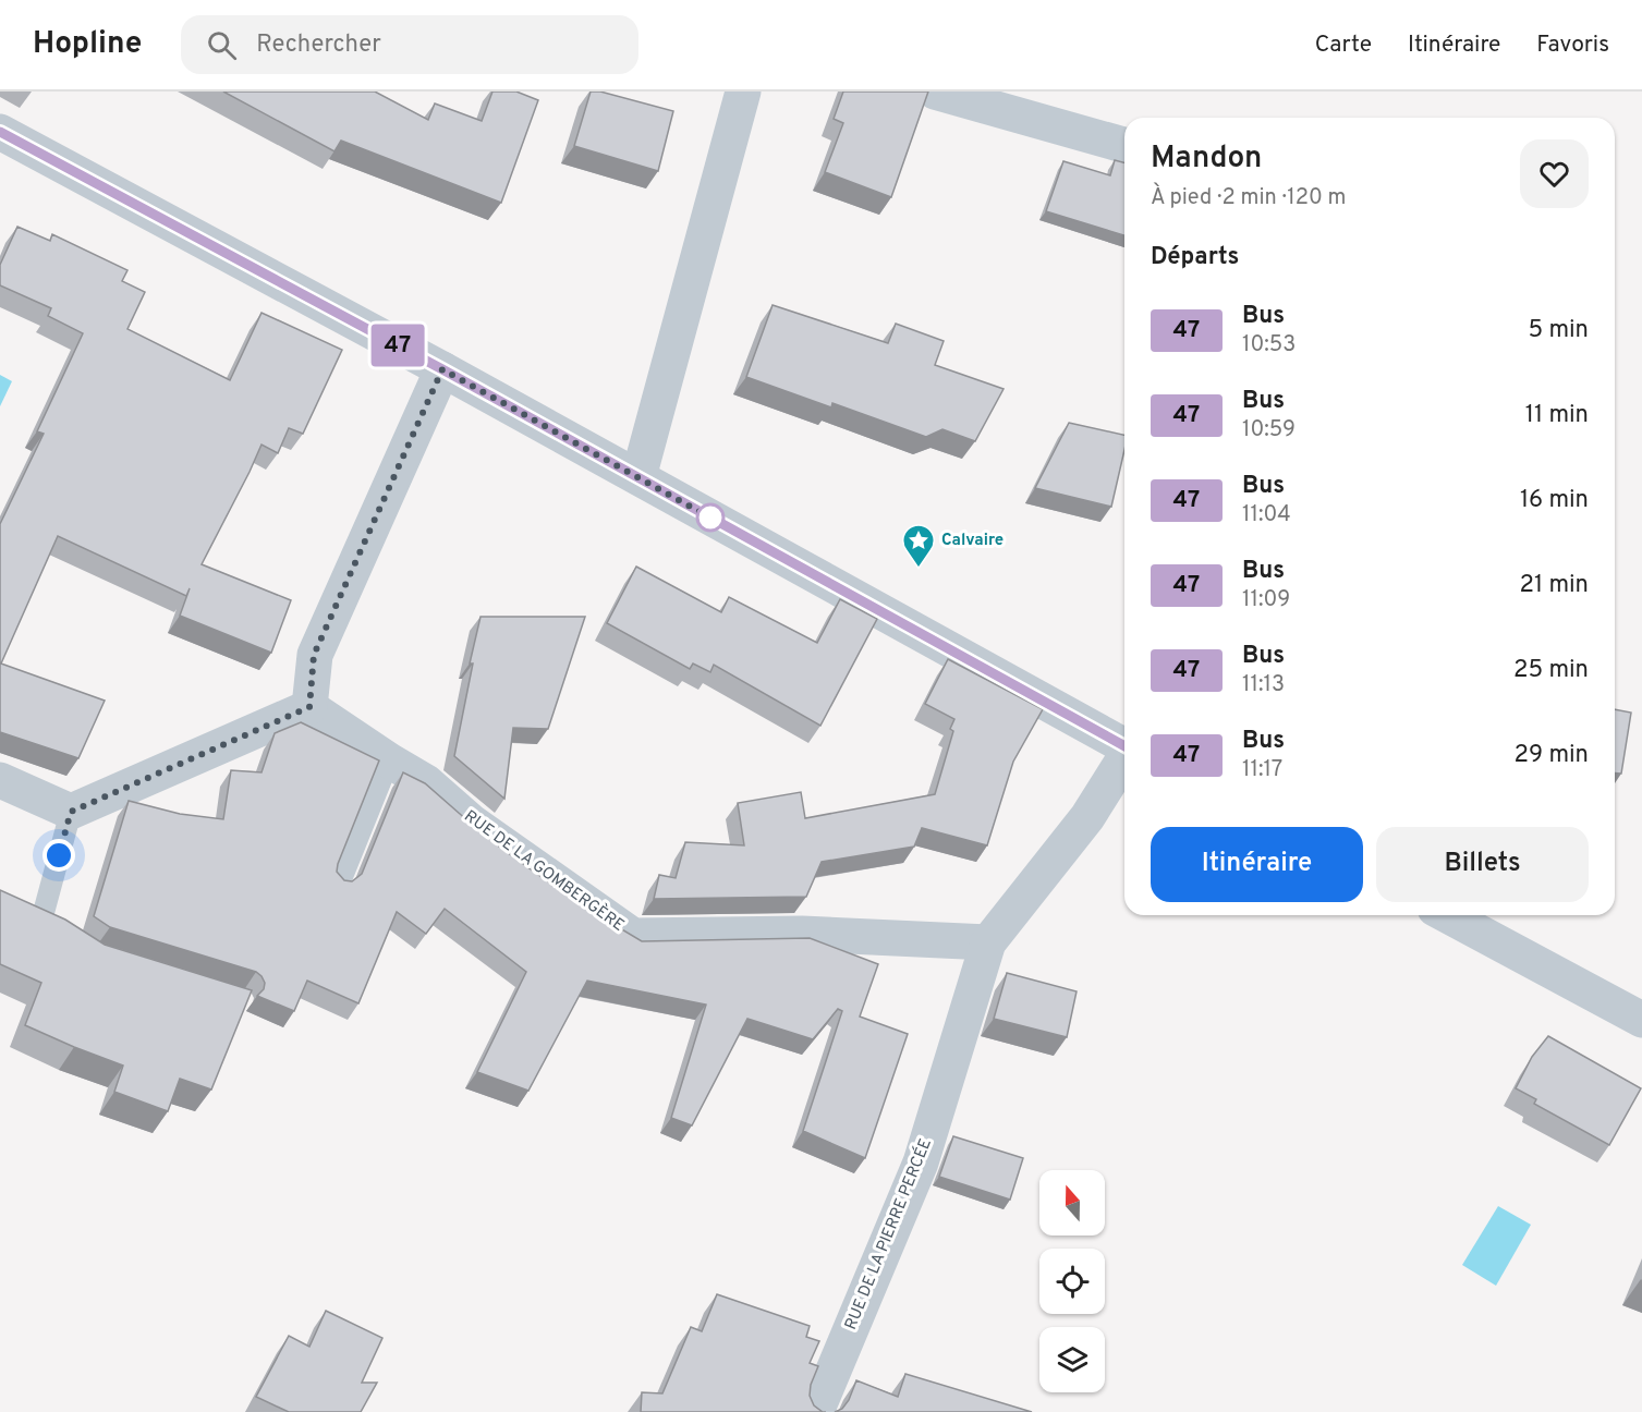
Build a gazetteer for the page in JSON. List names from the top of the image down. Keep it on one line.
{"streets":{"street":["RUE DE LA GOMBERGÈRE","RUE DE LA PIERRE PERCÉE"]},"crossings":[["RUE DE LA GOMBERGÈRE","RUE DE LA PIERRE PERCÉE"]],"places":{"place":["Calvaire"]},"lines":["bus line 47"],"north":"top","page":{"header":"Hopline","search":"Rechercher","nav":["Carte","Itinéraire","Favoris"],"on_map":"47","heading":[["Mandon","À pied · 2 min · 120 m"],"Départs"],"list":[{"mark":"47","name":"Bus","note":"10:53","value":"5 min"},{"mark":"47","name":"Bus","note":"10:59","value":"11 min"},{"mark":"47","name":"Bus","note":"11:04","value":"16 min"},{"mark":"47","name":"Bus","note":"11:09","value":"21 min"},{"mark":"47","name":"Bus","note":"11:13","value":"25 min"},{"mark":"47","name":"Bus","note":"11:17","value":"29 min"}],"buttons":["Itinéraire","Billets"]}}
